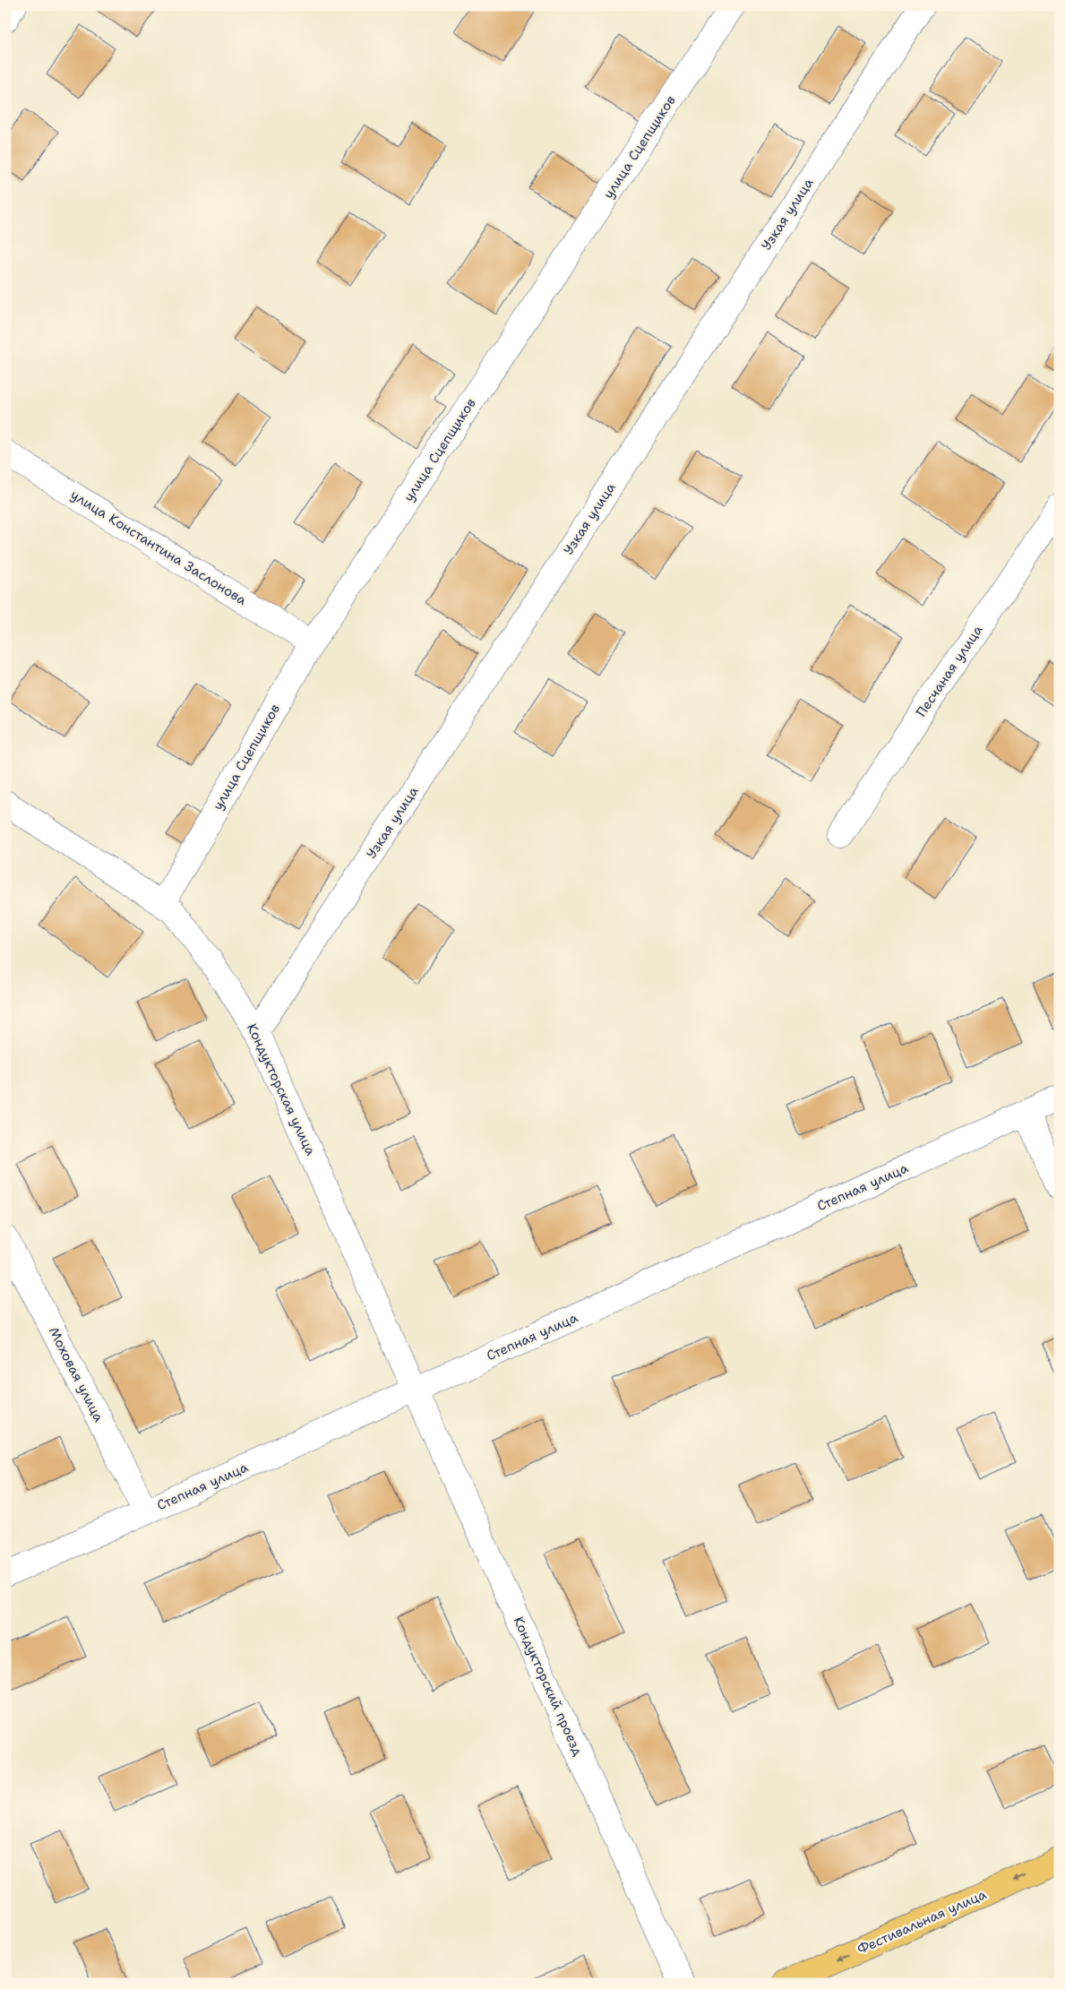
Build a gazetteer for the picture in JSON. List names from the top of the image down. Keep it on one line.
{"streets":{"main road":["Фестивальная улица"],"street":["улица Сцепщиков","Узкая улица","улица Константина Заслонова","Песчаная улица","Кондукторская улица","Степная улица","Моховая улица","Кондукторский проезд"]},"crossings":[["улица Сцепщиков","улица Константина Заслонова"],["улица Сцепщиков","Кондукторская улица"],["Узкая улица","Кондукторская улица"],["Кондукторская улица","Степная улица"],["Кондукторская улица","Кондукторский проезд"],["Степная улица","Моховая улица"],["Степная улица","Кондукторский проезд"]],"one_way":["Фестивальная улица"]}
